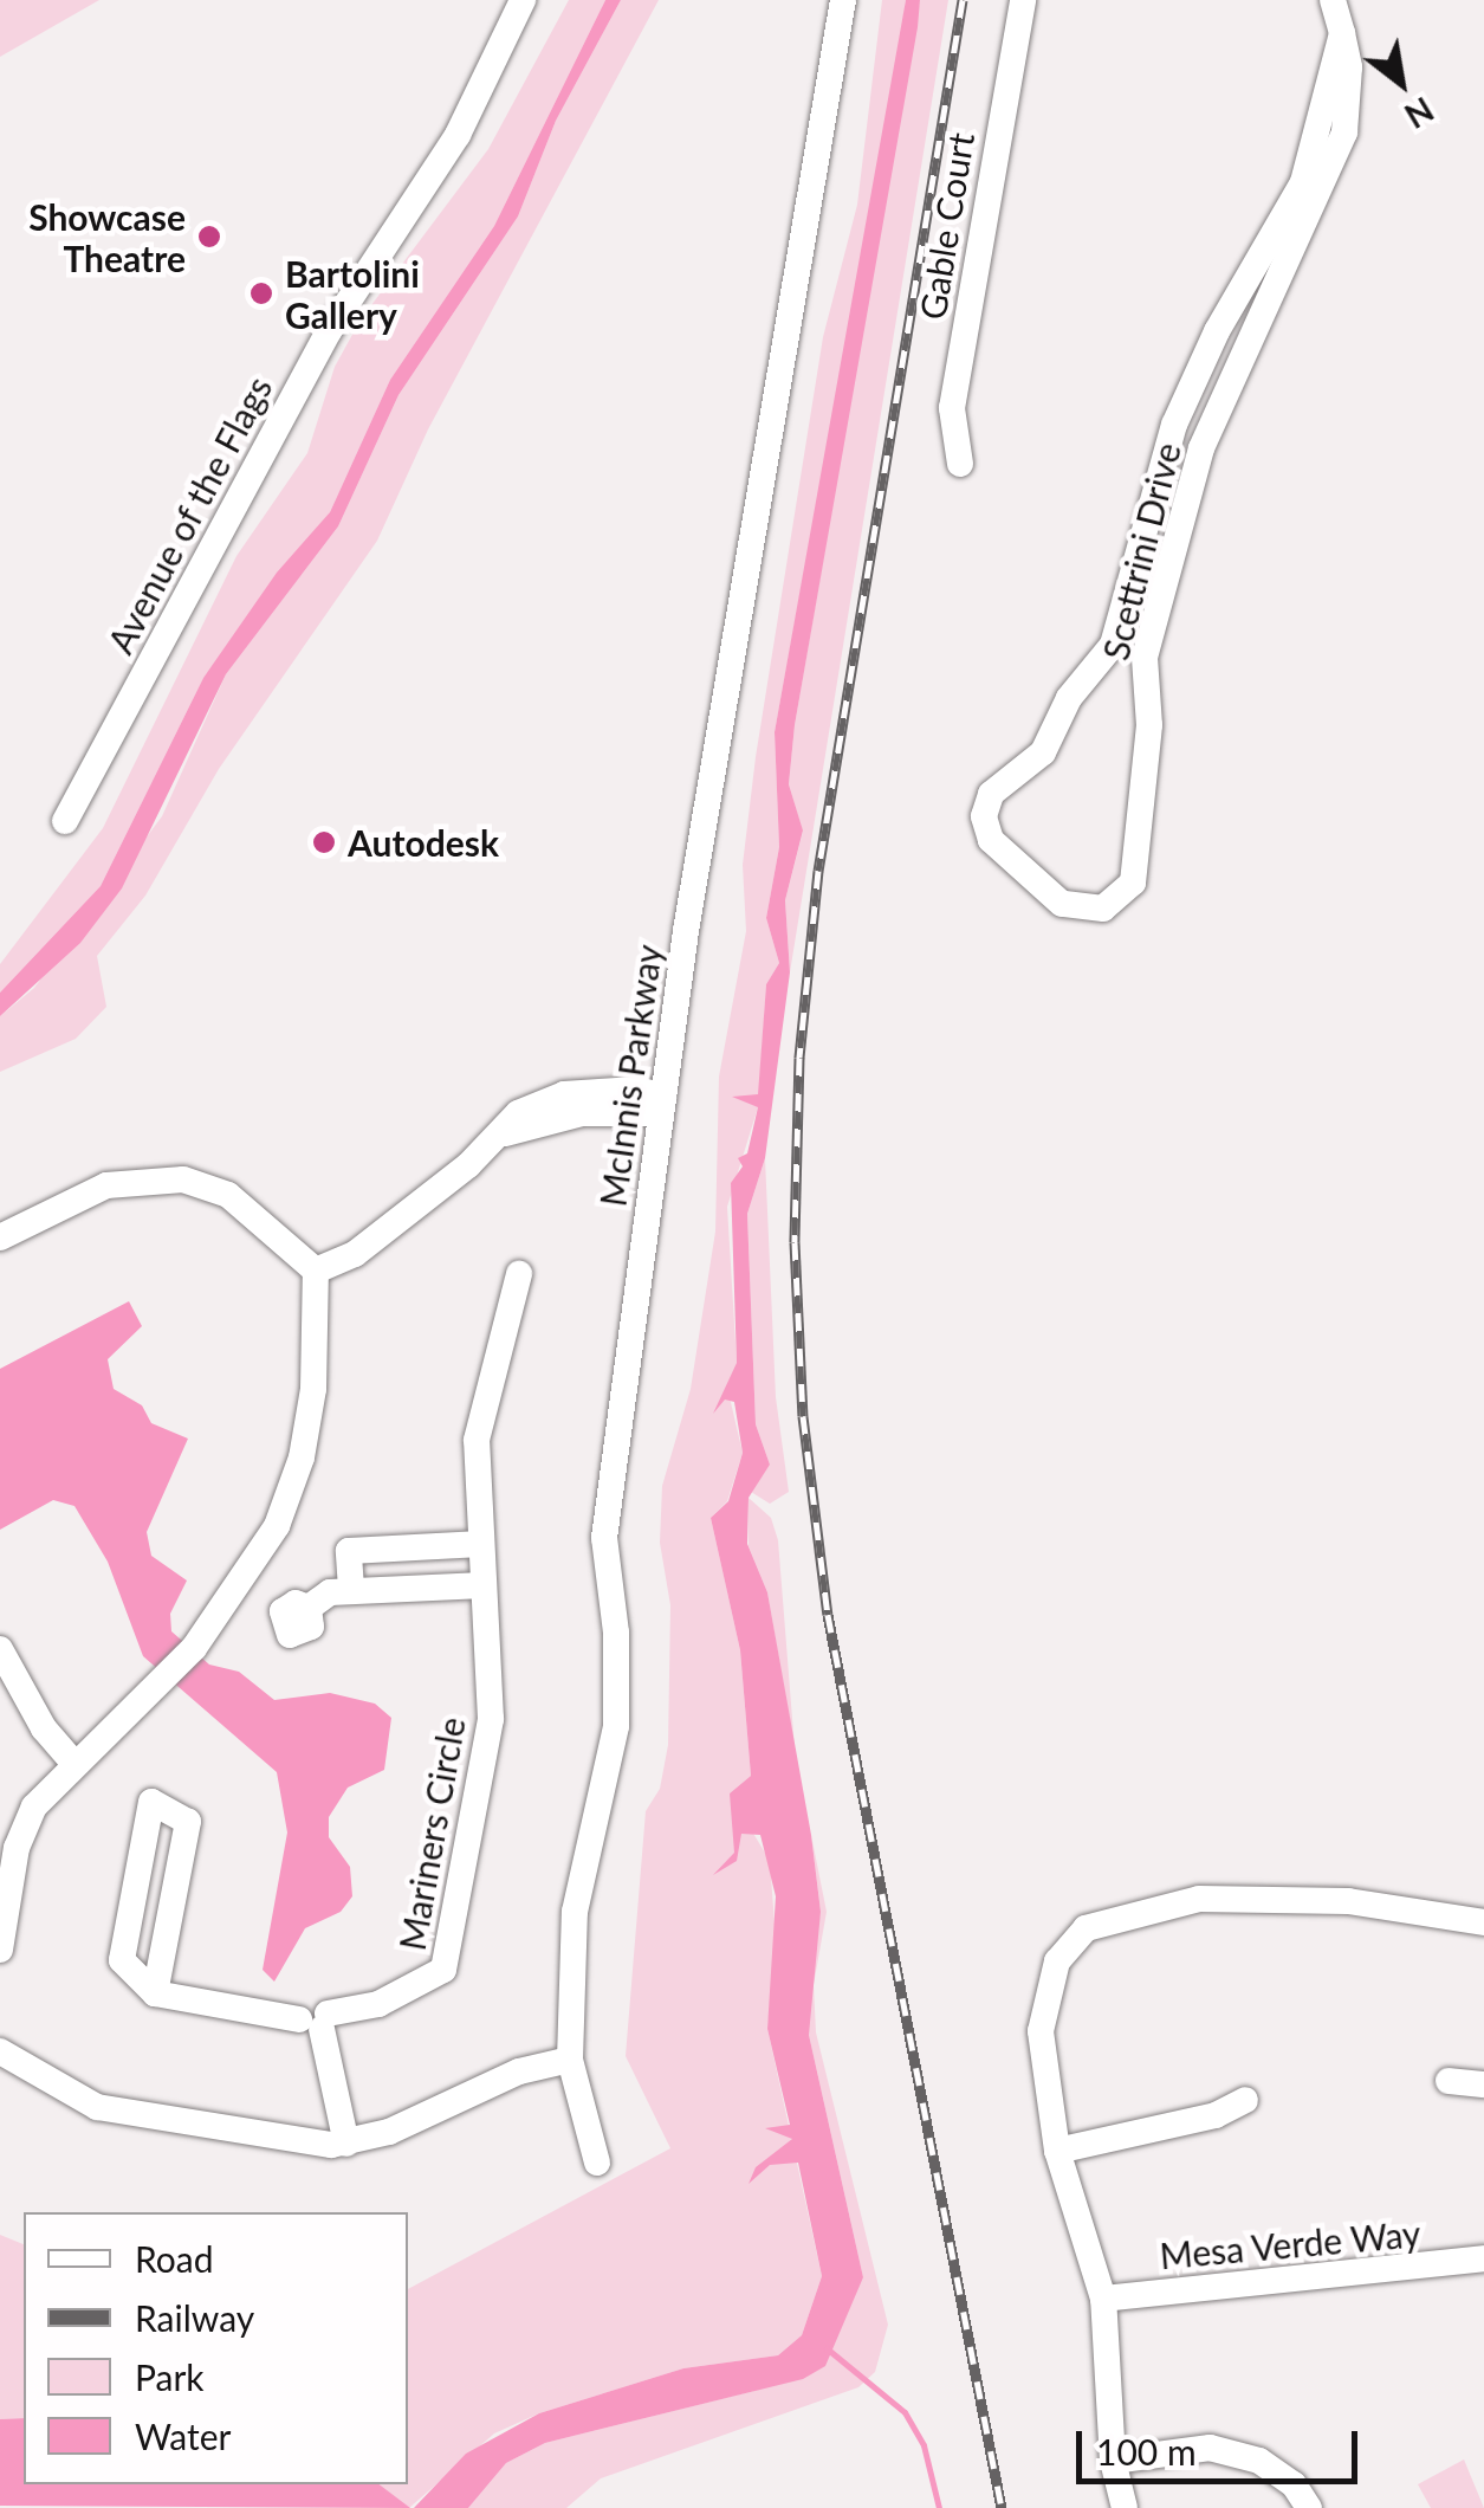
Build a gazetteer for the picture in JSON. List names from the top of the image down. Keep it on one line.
{"streets":{"street":["Gable Court","Avenue of the Flags","Scettrini Drive","McInnis Parkway","Mariners Circle","Mesa Verde Way"]},"places":["Showcase Theatre","Bartolini Gallery","Autodesk"],"legend":["Road","Railway","Park","Water"],"scale_bar":"100 m","north":"bottom right"}
